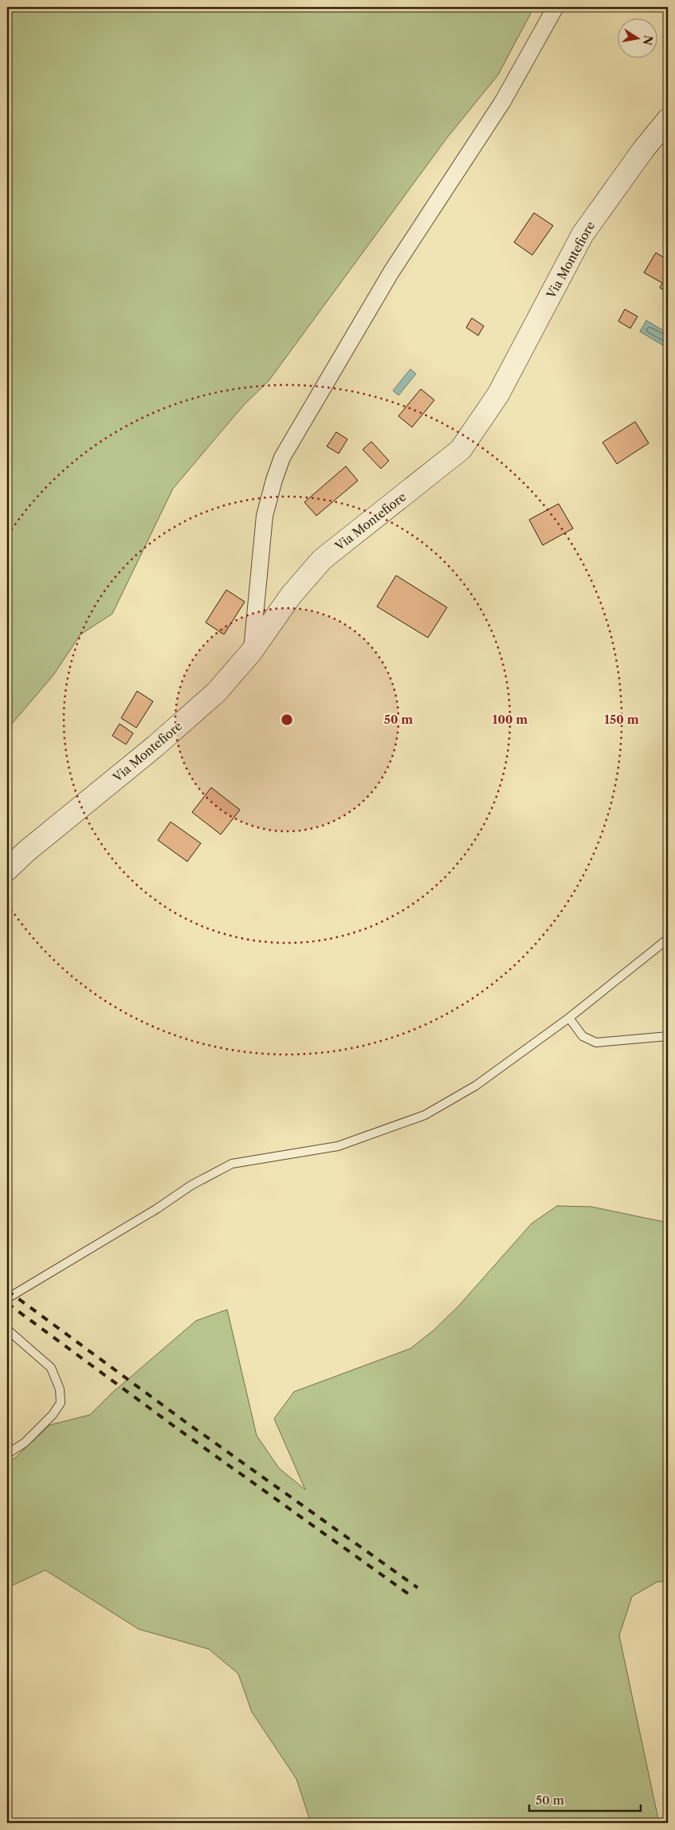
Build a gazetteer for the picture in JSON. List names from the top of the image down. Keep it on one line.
{"streets":{"main road":["Via Montefiore"]},"scale_bar":"50 m","north":"right","rings":["50 m","100 m","150 m"]}
